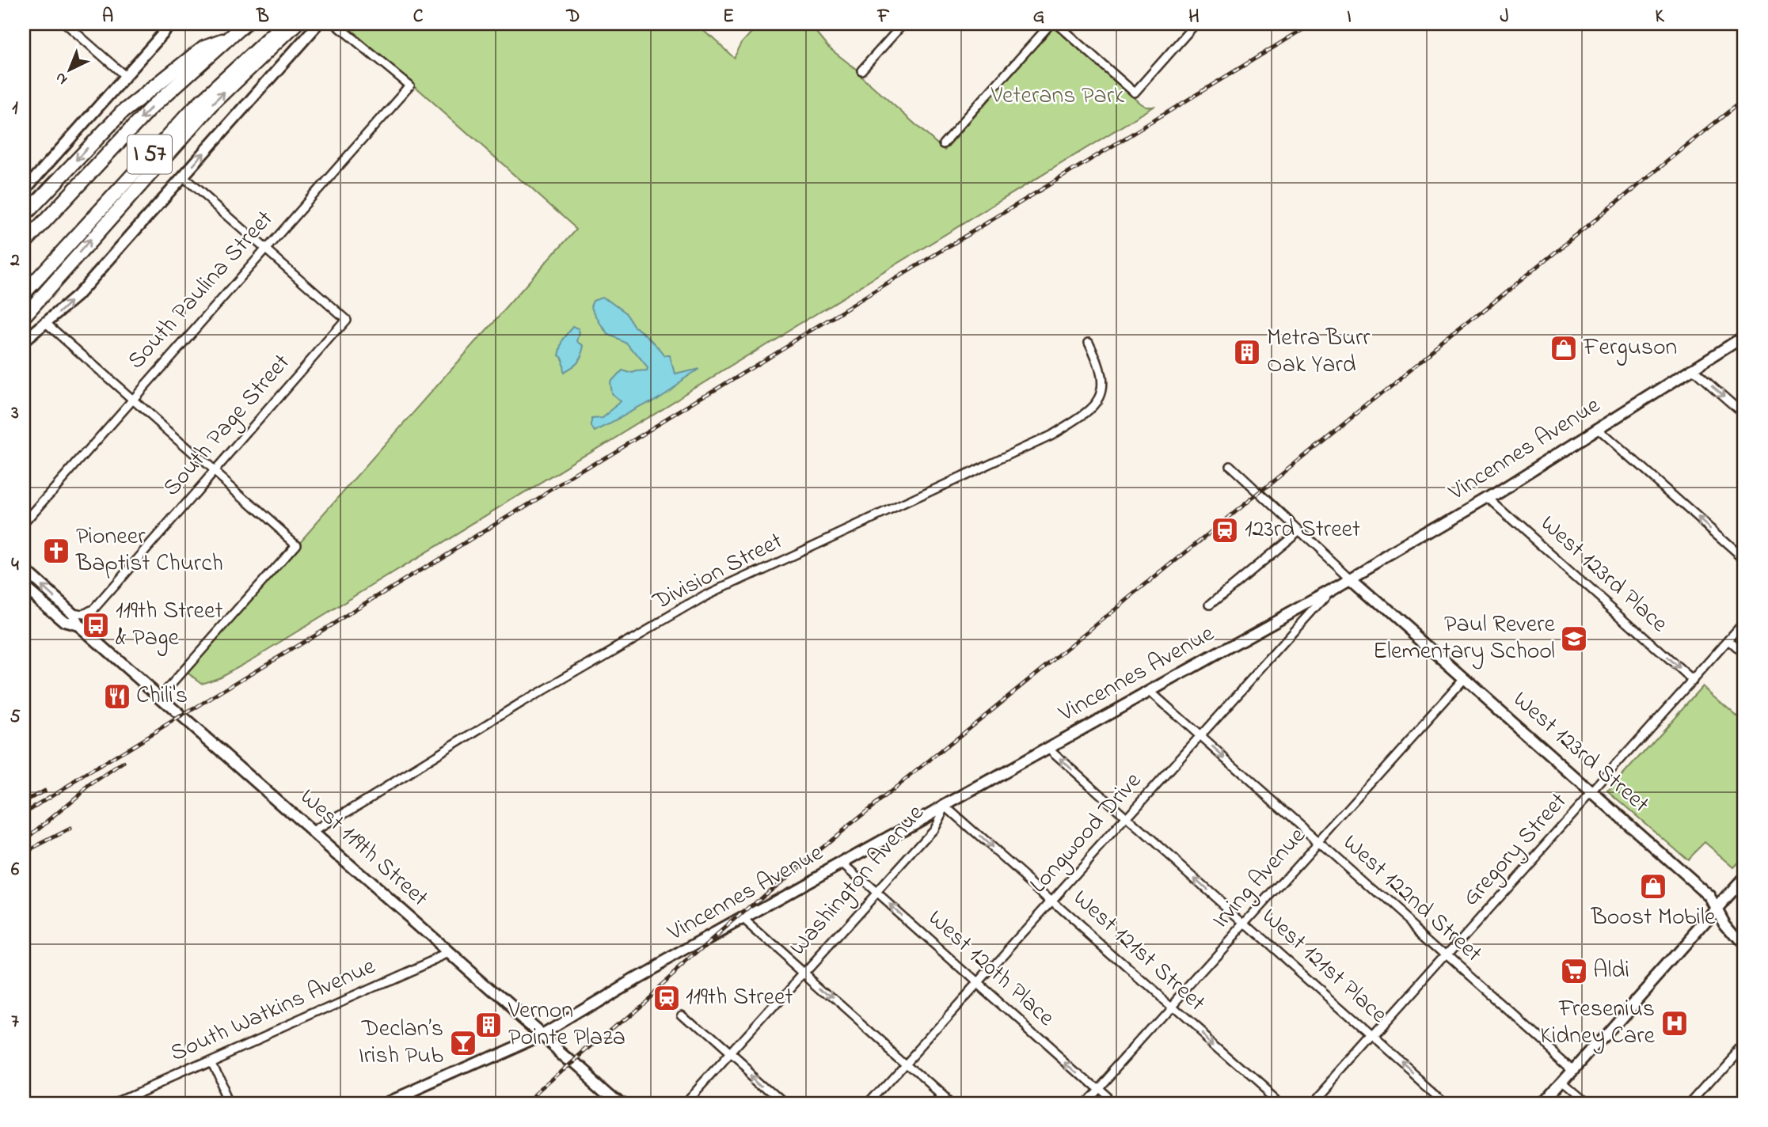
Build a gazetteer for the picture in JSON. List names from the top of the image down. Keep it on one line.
{"streets":{"highway":["I 57"],"main road":["Vincennes Avenue","West 123rd Street","West 119th Street"],"street":["South Paulina Street","South Page Street","Division Street","West 123rd Place","Longwood Drive","Gregory Street","Irving Avenue","Washington Avenue","West 122nd Street","West 121st Street","West 121st Place","West 120th Place","South Watkins Avenue"]},"crossings":[["South Paulina Street","South Page Street"],["Vincennes Avenue","West 123rd Place"],["Vincennes Avenue","West 123rd Street"],["Vincennes Avenue","Longwood Drive"],["Vincennes Avenue","West 119th Street"],["Vincennes Avenue","Washington Avenue"],["Vincennes Avenue","West 122nd Street"],["Vincennes Avenue","West 121st Street"],["Vincennes Avenue","West 121st Place"],["Vincennes Avenue","West 120th Place"],["Division Street","West 119th Street"],["West 123rd Place","Gregory Street"],["West 123rd Street","Gregory Street"],["West 123rd Street","Irving Avenue"],["Longwood Drive","West 122nd Street"],["Longwood Drive","West 121st Street"],["Longwood Drive","West 121st Place"],["Longwood Drive","West 120th Place"],["West 119th Street","South Watkins Avenue"],["Gregory Street","West 122nd Street"],["Gregory Street","West 121st Place"],["Irving Avenue","West 122nd Street"],["Irving Avenue","West 121st Street"],["Irving Avenue","West 121st Place"],["Irving Avenue","West 120th Place"],["Washington Avenue","West 121st Street"],["Washington Avenue","West 120th Place"]],"one_way":["West 123rd Place","West 121st Street","West 121st Place","West 120th Place"],"parks":["Veterans Park"],"places":{"shop":["Ferguson","Boost Mobile"],"building":["Metra Burr Oak Yard","Vernon Pointe Plaza"],"station":["123rd Street","119th Street"],"church":["Pioneer Baptist Church"],"bus stop":["119th Street & Page"],"school or university":["Paul Revere Elementary School"],"restaurant":["Chili's"],"supermarket":["Aldi"],"hospital":["Fresenius Kidney Care"],"bar":["Declan’s Irish Pub"]},"north":"bottom left","grid":{"columns":["A","B","C","D","E","F","G","H","I","J","K"],"rows":["1","2","3","4","5","6","7"]}}
